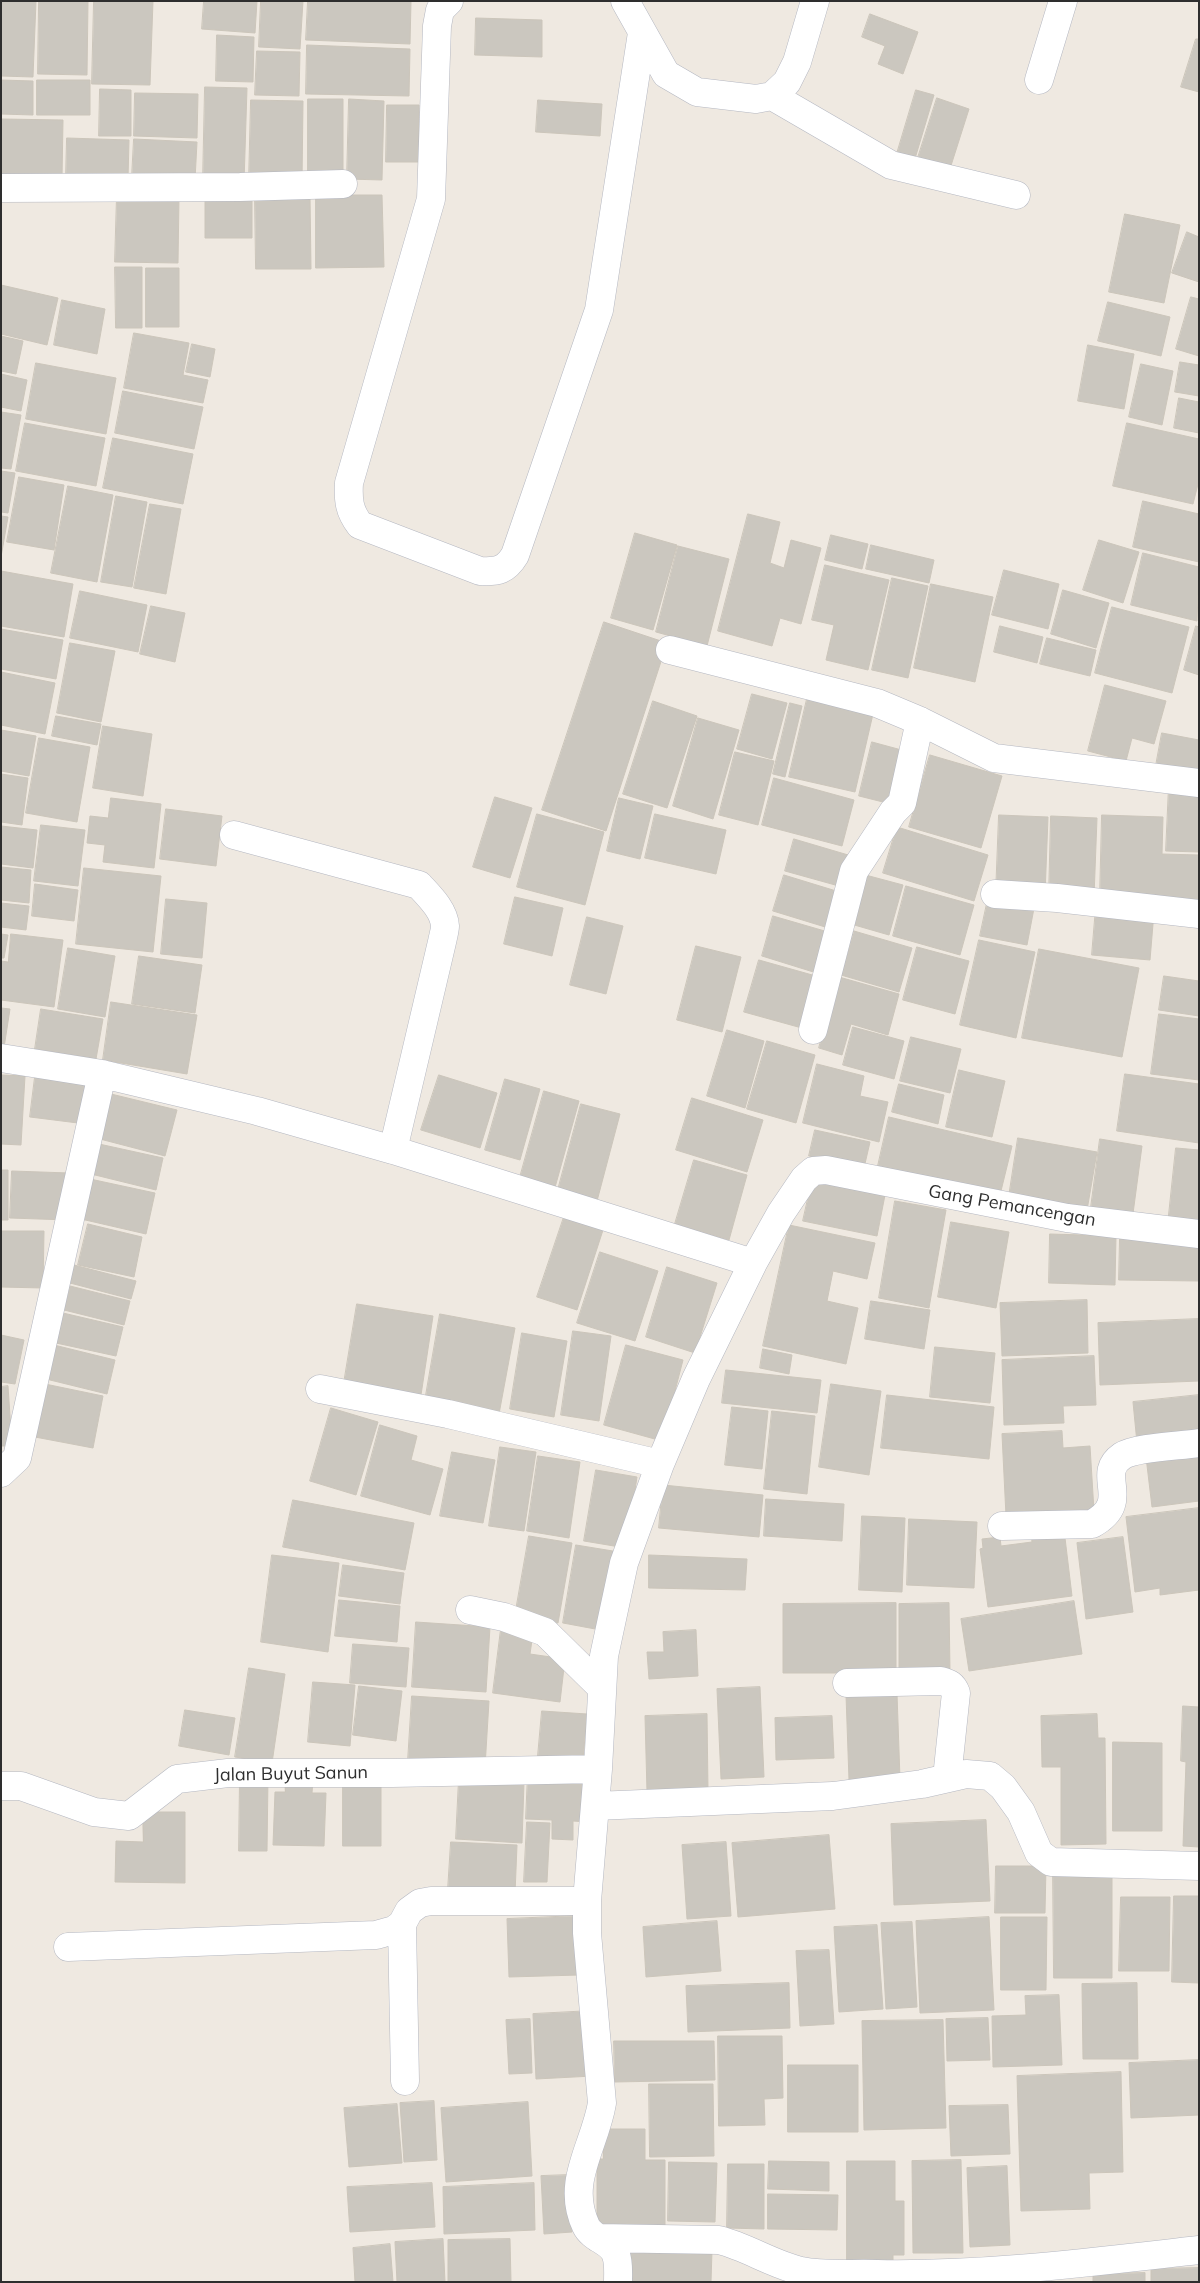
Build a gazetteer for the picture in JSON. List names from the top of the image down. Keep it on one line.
{"streets":{"street":["Gang Pemancengan","Jalan Buyut Sanun"]}}
